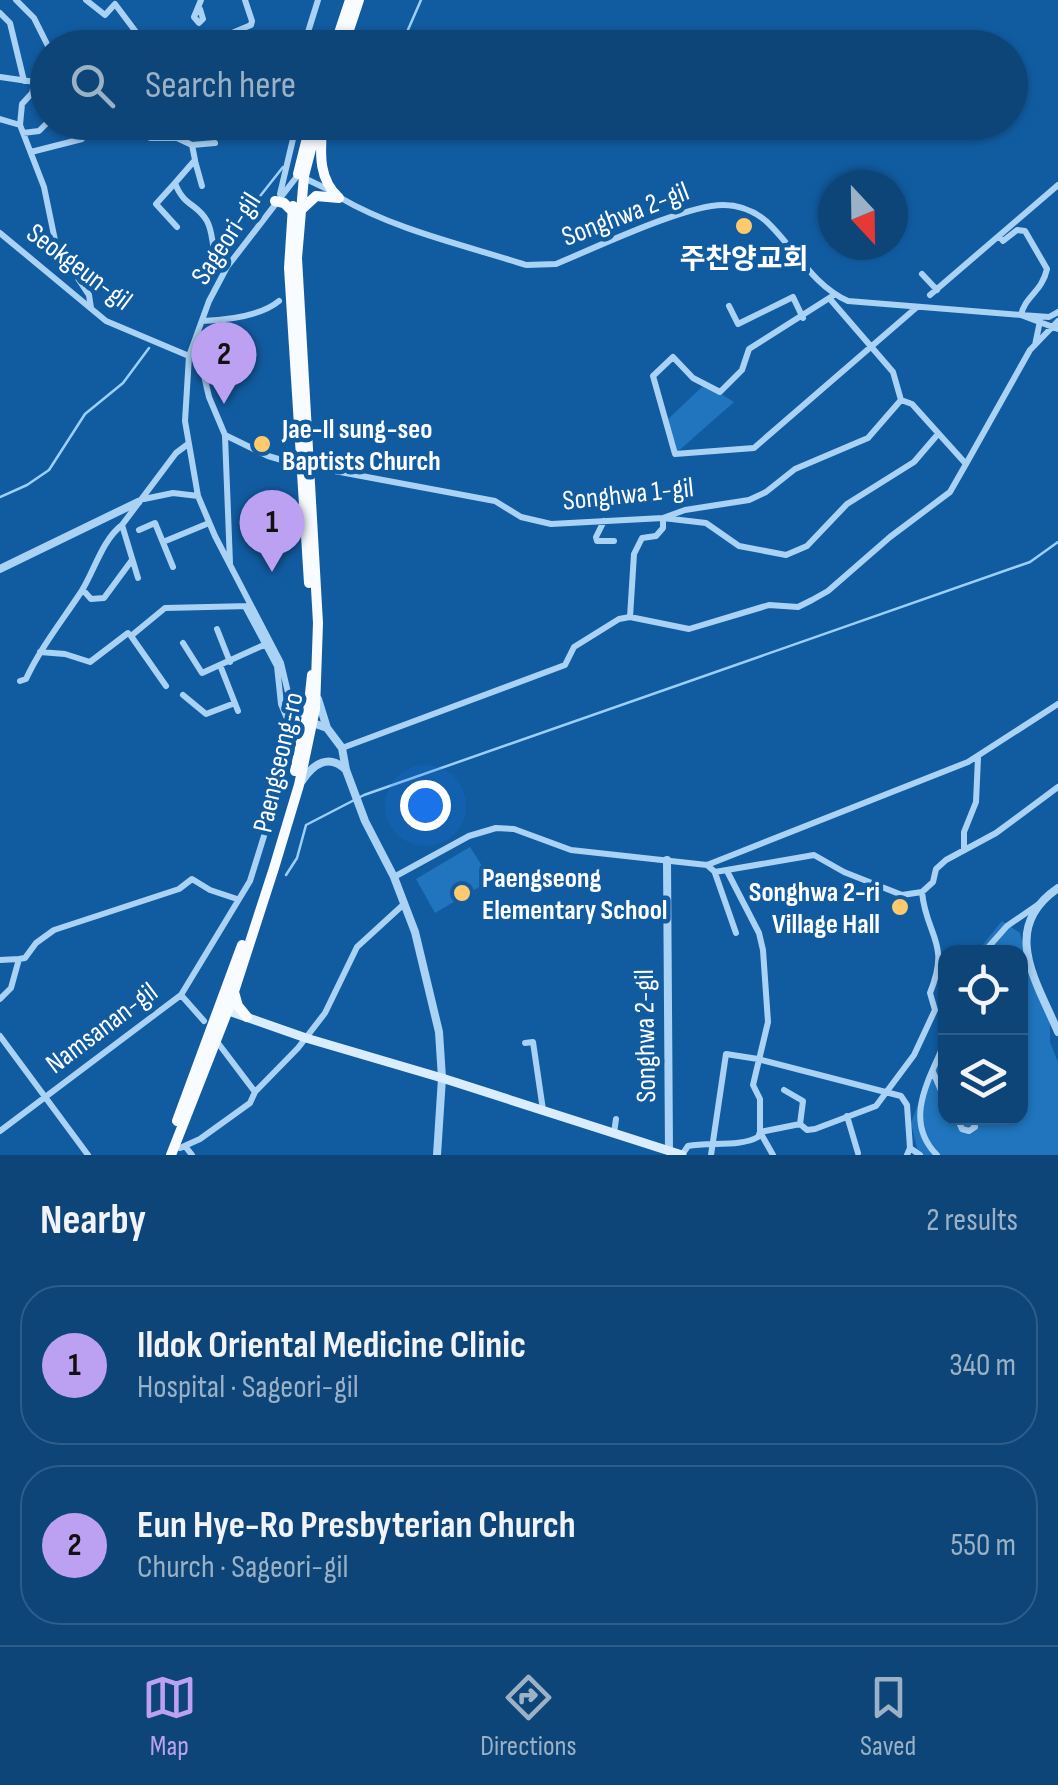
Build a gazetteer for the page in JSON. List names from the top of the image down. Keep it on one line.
{"streets":{"main road":["Paengseong-ro"],"street":["Songhwa 2-gil","Sageori-gil","Seokgeun-gil","Songhwa 1-gil","Namsanan-gil"]},"crossings":[["Songhwa 2-gil","Sageori-gil"],["Songhwa 2-gil","Songhwa 1-gil"],["Songhwa 2-gil","Paengseong-ro"],["Sageori-gil","Seokgeun-gil"],["Sageori-gil","Paengseong-ro"],["Songhwa 1-gil","Paengseong-ro"]],"places":["주찬양교회","Jae-Il sung-seo Baptists Church","Paengseong Elementary School","Songhwa 2-ri Village Hall"],"north":"bottom","page":{"search":"Search here","pins":["2","1"],"heading":["Nearby","2 results"],"list":[{"mark":"1","name":"Ildok Oriental Medicine Clinic","note":"Hospital · Sageori-gil","value":"340 m"},{"mark":"2","name":"Eun Hye-Ro Presbyterian Church","note":"Church · Sageori-gil","value":"550 m"}],"nav":["Map","Directions","Saved"]}}
